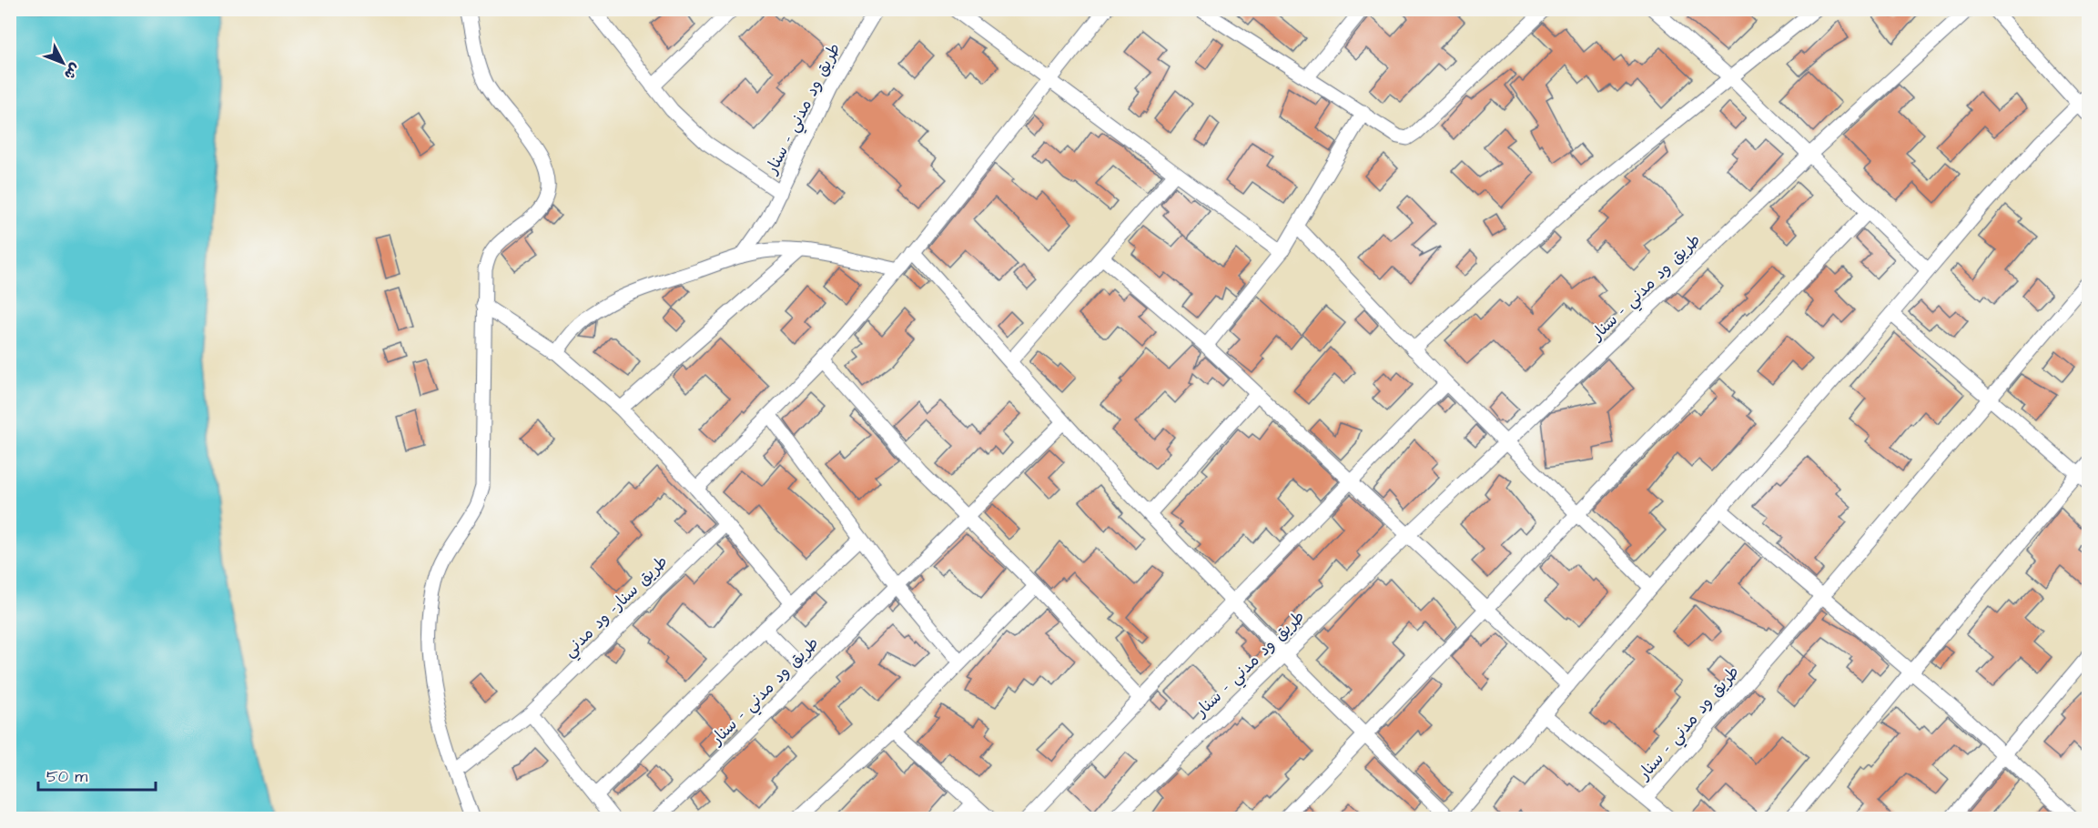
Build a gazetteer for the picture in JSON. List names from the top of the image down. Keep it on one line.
{"streets":{"street":["طريق ود مدني - سنار","طريق سنار- ود مدني"]},"scale_bar":"50 m","north":"bottom right"}
